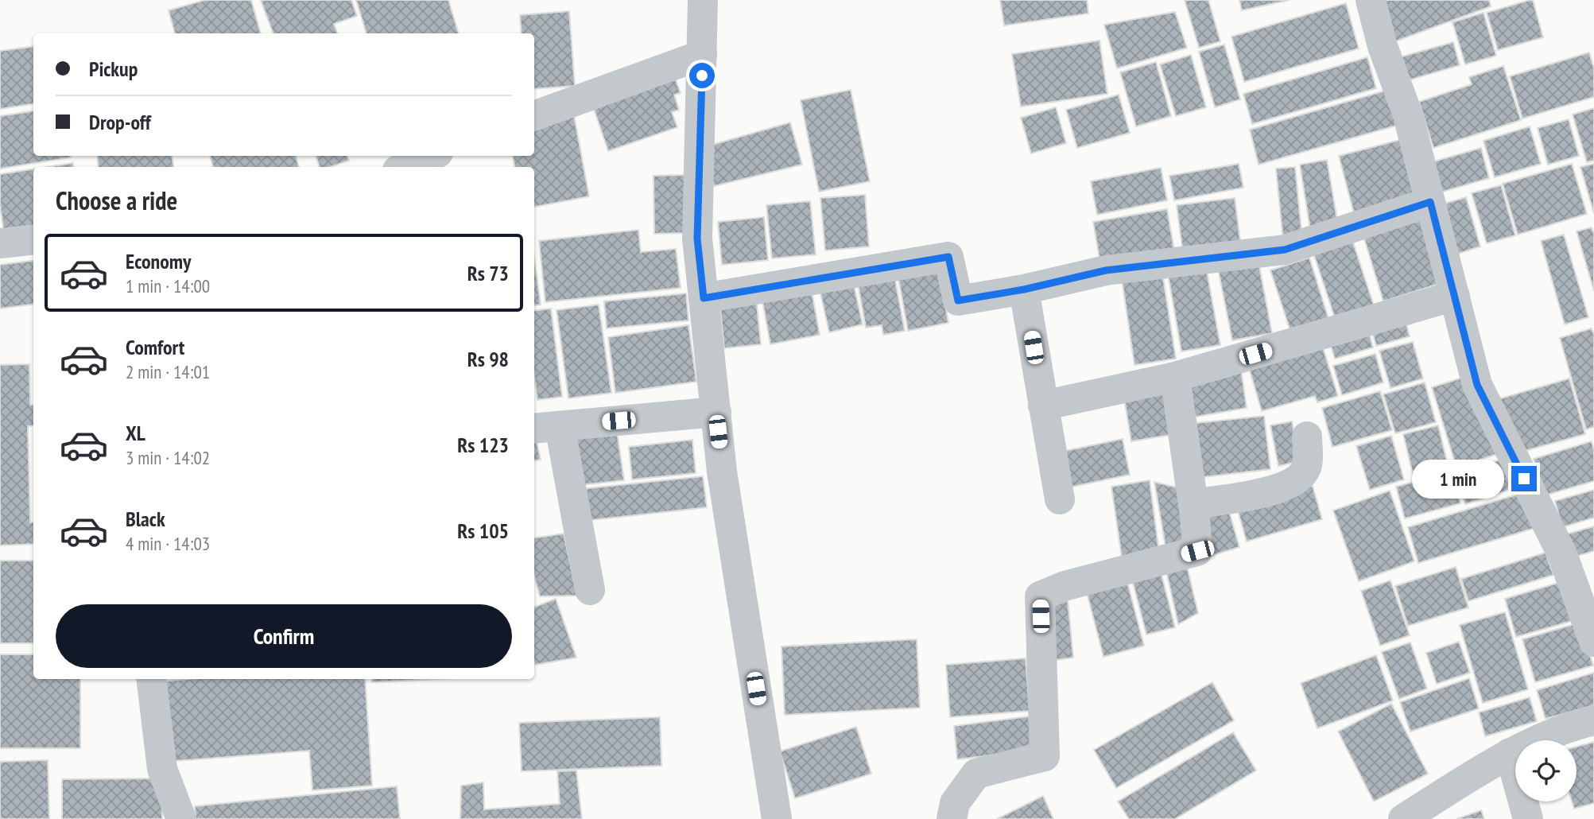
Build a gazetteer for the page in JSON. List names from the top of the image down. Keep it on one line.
{"page":{"banner":["Pickup","Drop-off"],"heading":"Choose a ride","list":[{"name":"Economy","note":"1 min · 14:00","value":"Rs 73"},{"name":"Comfort","note":"2 min · 14:01","value":"Rs 98"},{"name":"XL","note":"3 min · 14:02","value":"Rs 123"},{"name":"Black","note":"4 min · 14:03","value":"Rs 105"}],"bubble":"1 min","buttons":"Confirm"}}
